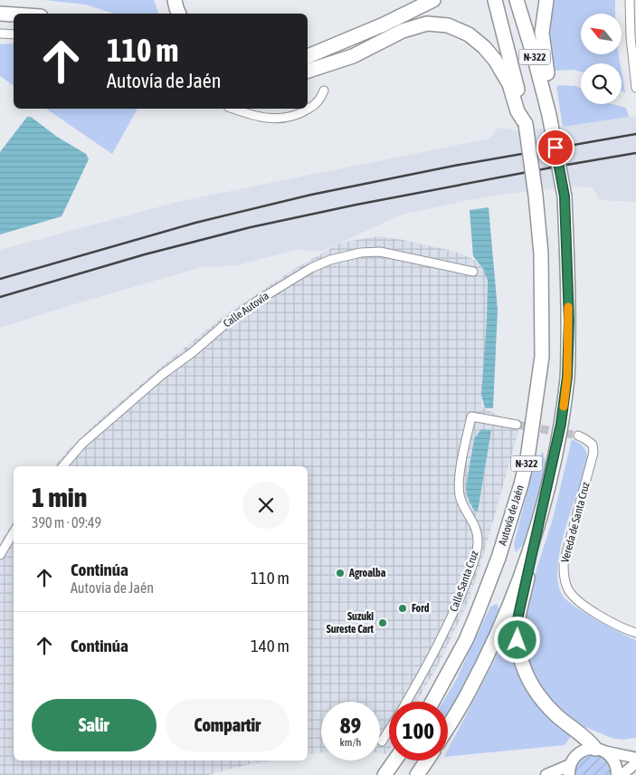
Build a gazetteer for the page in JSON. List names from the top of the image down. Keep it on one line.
{"streets":{"highway":["N-322","Autovía de Jaén"],"street":["Calle Autovía","Vereda de Santa Cruz","Calle Santa Cruz"]},"crossings":[["N-322","Autovía de Jaén"]],"places":["Agroalba","Ford","Suzuki Sureste Cart"],"north":"top left","page":{"turn":["110 m","Autovía de Jaén"],"heading":["1 min","390 m · 09:49"],"list":[{"name":"Continúa","note":"Autovía de Jaén","value":"110 m"},{"name":"Continúa","value":"140 m"}],"buttons":["Salir","Compartir"],"speed":"89 km/h","limit":"100"}}
